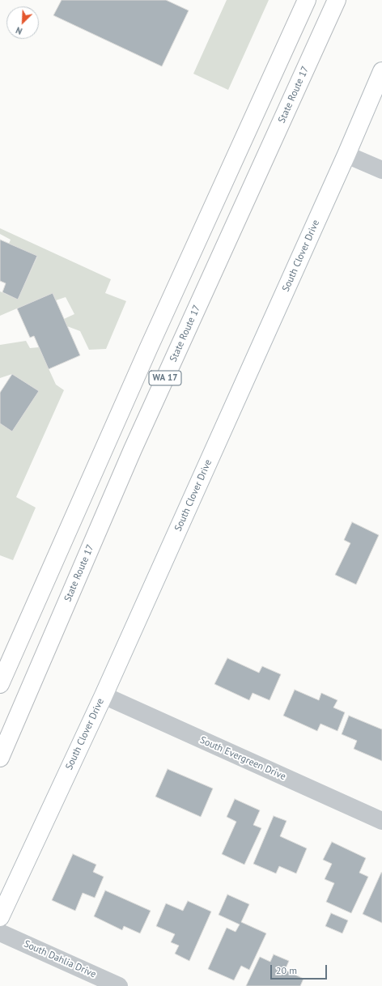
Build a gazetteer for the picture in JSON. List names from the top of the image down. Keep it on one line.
{"streets":{"main road":["State Route 17","South Clover Drive","WA 17"],"street":["South Evergreen Drive","South Dahlia Drive"]},"crossings":[["South Clover Drive","South Evergreen Drive"]],"scale_bar":"20 m","north":"bottom left"}
